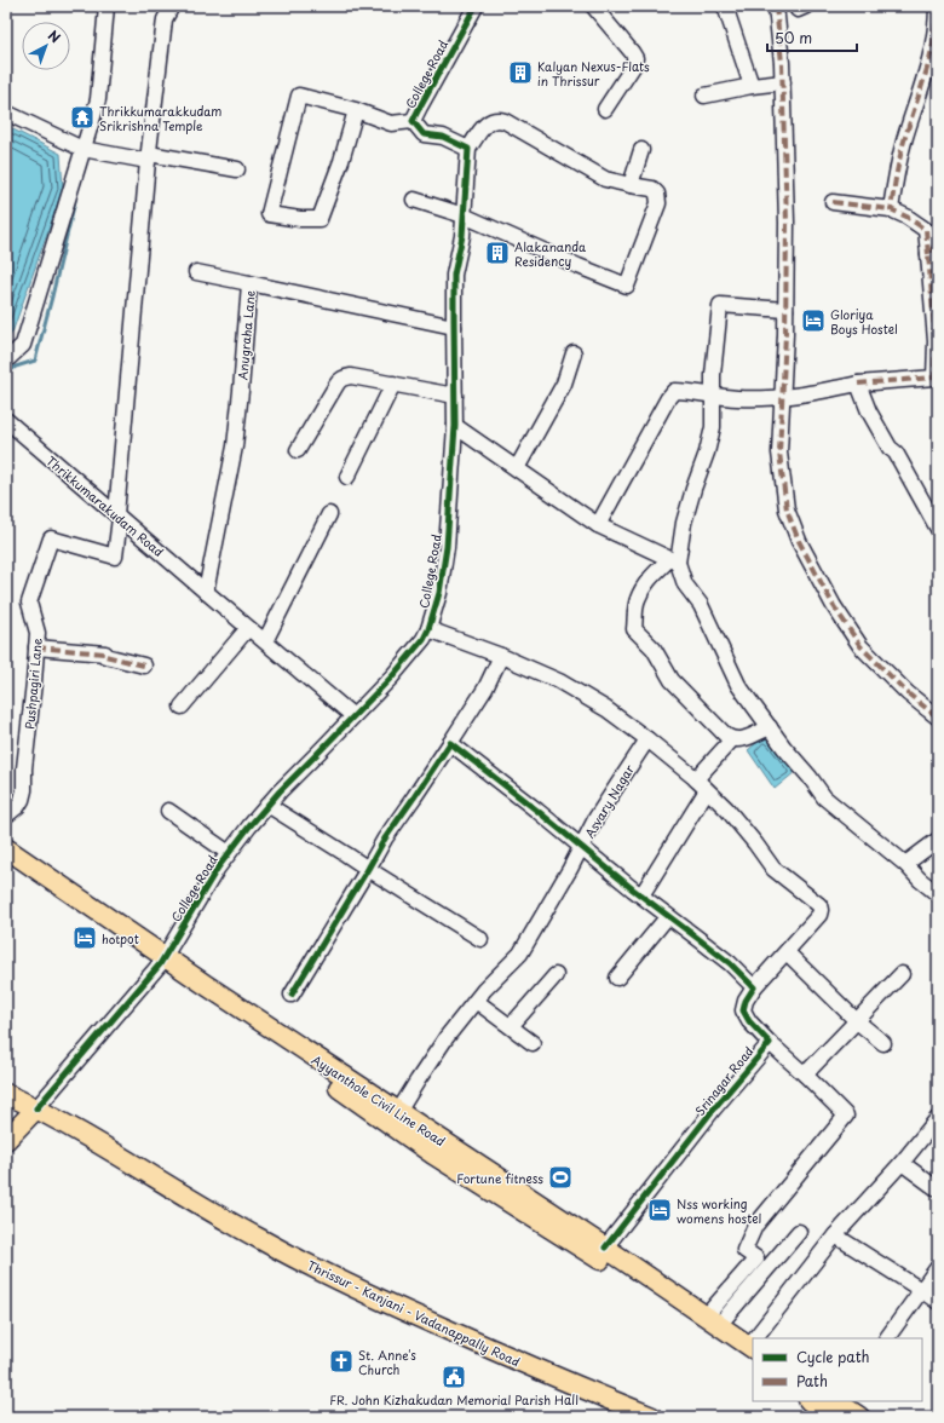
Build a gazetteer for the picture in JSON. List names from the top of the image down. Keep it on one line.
{"streets":{"main road":["Ayyanthole Civil Line Road","Thrissur - Kanjani - Vadanappally Road"],"street":["College Road","Anugraha Lane","Thrikkumarakudam Road","Pushpagiri Lane","Asvary Nagar","Srinagar Road"]},"crossings":[["College Road","Anugraha Lane"],["College Road","Thrikkumarakudam Road"],["College Road","Ayyanthole Civil Line Road"],["College Road","Thrissur - Kanjani - Vadanappally Road"],["Anugraha Lane","Thrikkumarakudam Road"],["Thrikkumarakudam Road","Pushpagiri Lane"],["Asvary Nagar","Ayyanthole Civil Line Road"],["Srinagar Road","Ayyanthole Civil Line Road"]],"places":{"building":["Kalyan Nexus-Flats in Thrissur","Alakananda Residency"],"temple":["Thrikkumarakkudam Srikrishna Temple"],"hotel":["Gloriya Boys Hostel","hotpot","Nss working womens hostel"],"sports":["Fortune fitness"],"church":["St. Anne's Church"],"public building":["FR. John Kizhakudan Memorial Parish Hall"]},"legend":["Cycle path","Path"],"scale_bar":"50 m","north":"top right"}
